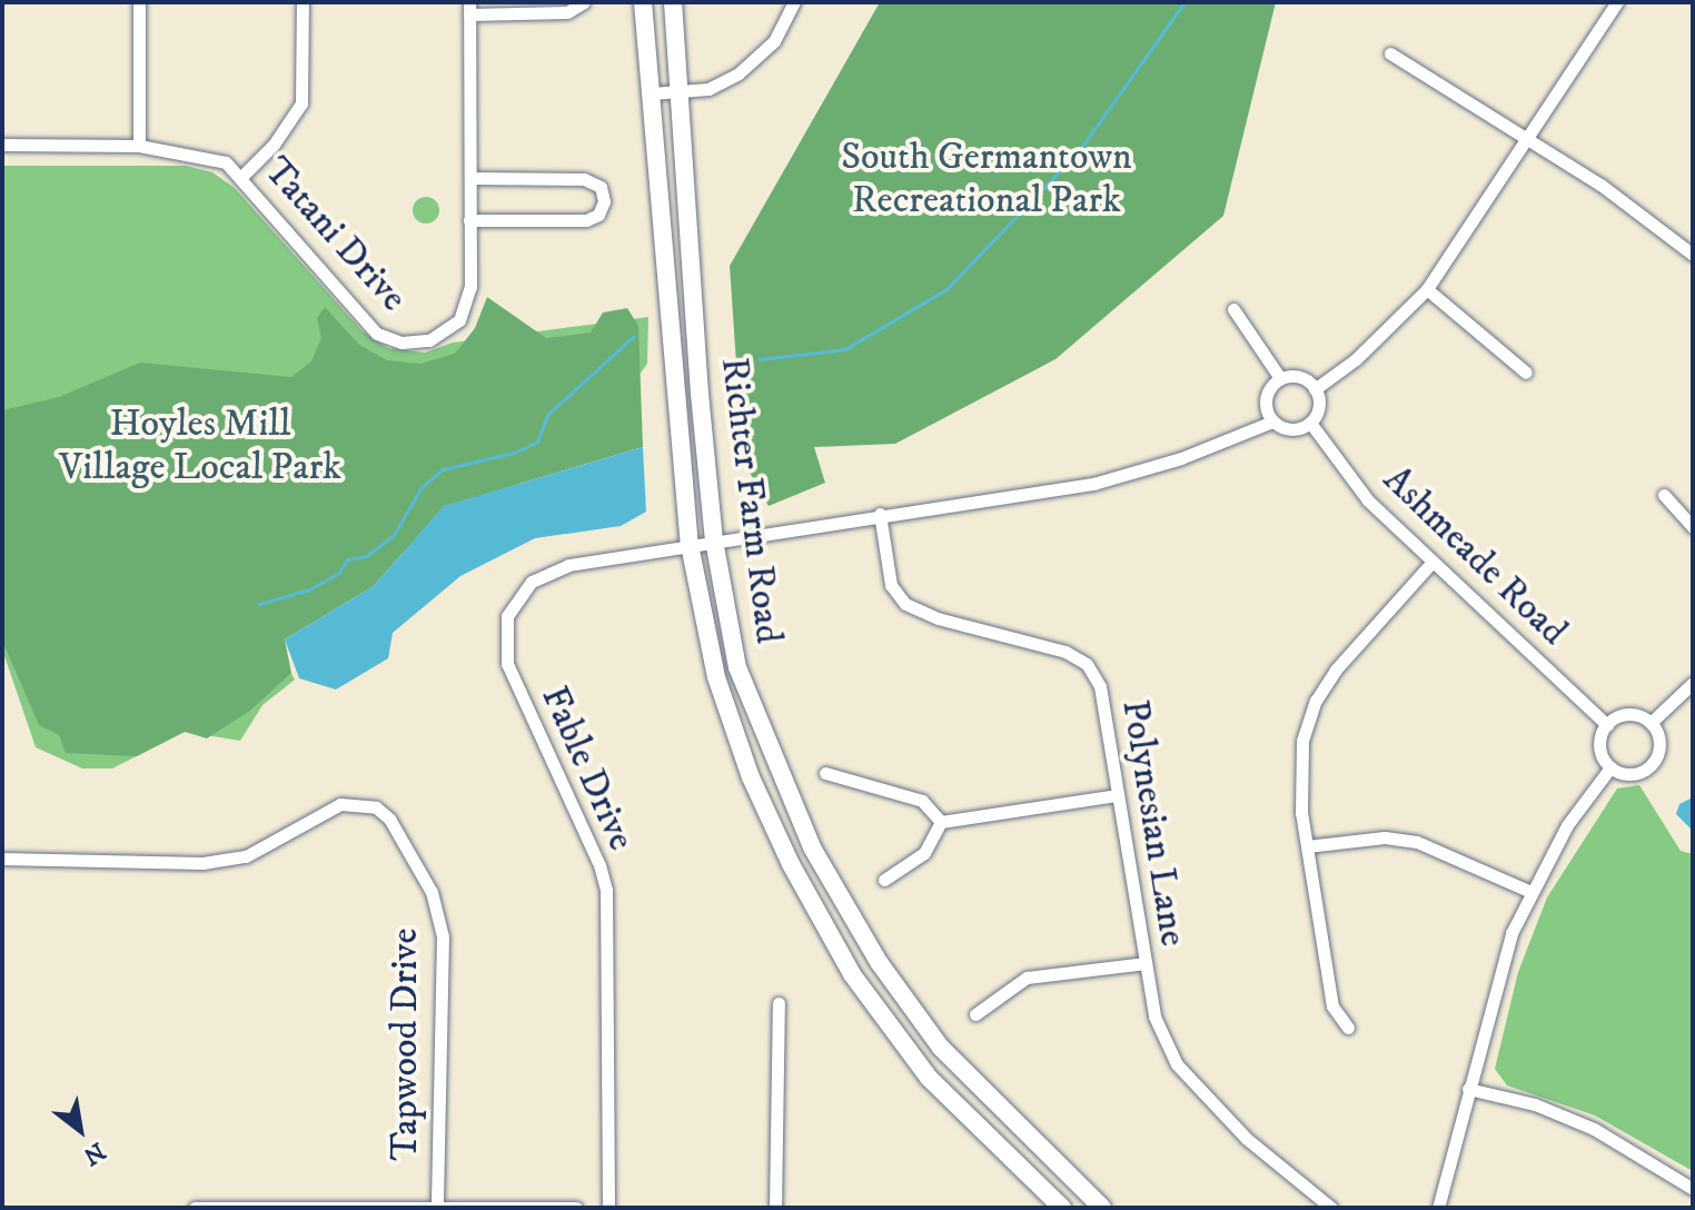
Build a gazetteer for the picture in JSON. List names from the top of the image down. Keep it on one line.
{"streets":{"main road":["Richter Farm Road"],"street":["Tatani Drive","Ashmeade Road","Fable Drive","Polynesian Lane","Tapwood Drive"]},"crossings":[["Richter Farm Road","Fable Drive"],["Ashmeade Road","Fable Drive"],["Fable Drive","Polynesian Lane"]],"parks":["South Germantown Recreational Park","Hoyles Mill Village Local Park"],"north":"bottom right"}
